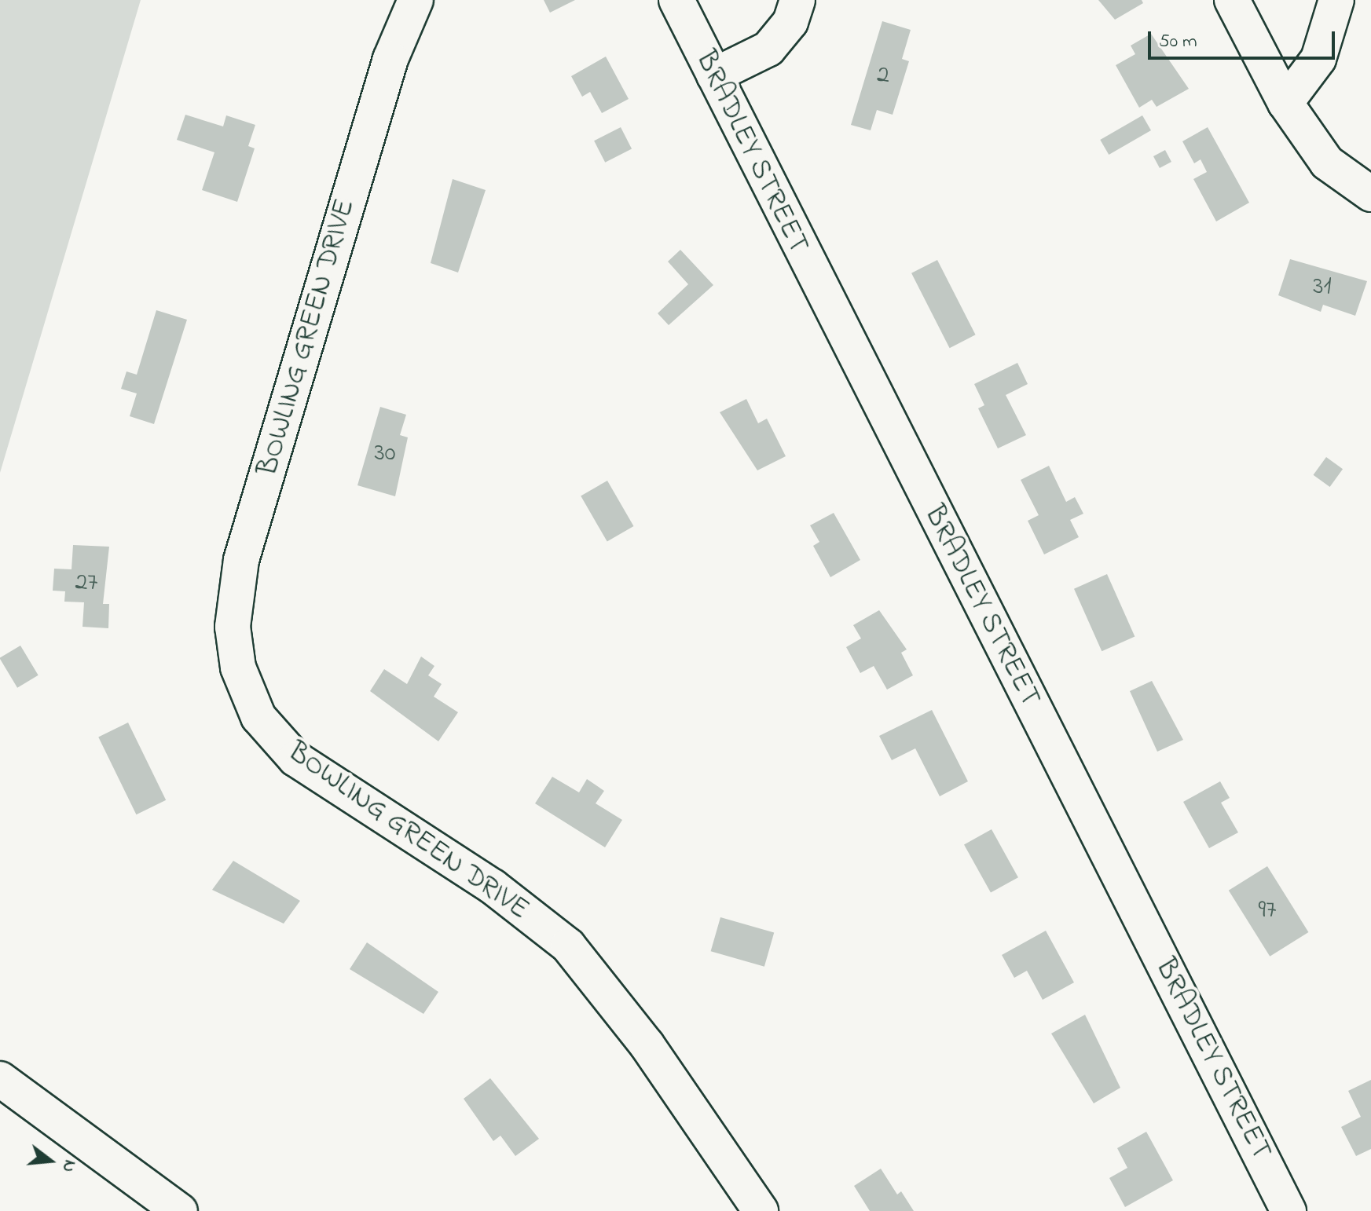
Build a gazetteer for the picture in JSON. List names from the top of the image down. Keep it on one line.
{"streets":{"main road":["BRADLEY STREET","BOWLING GREEN DRIVE"]},"house_numbers":["2","31","30","27","97"],"scale_bar":"50 m","north":"right"}
